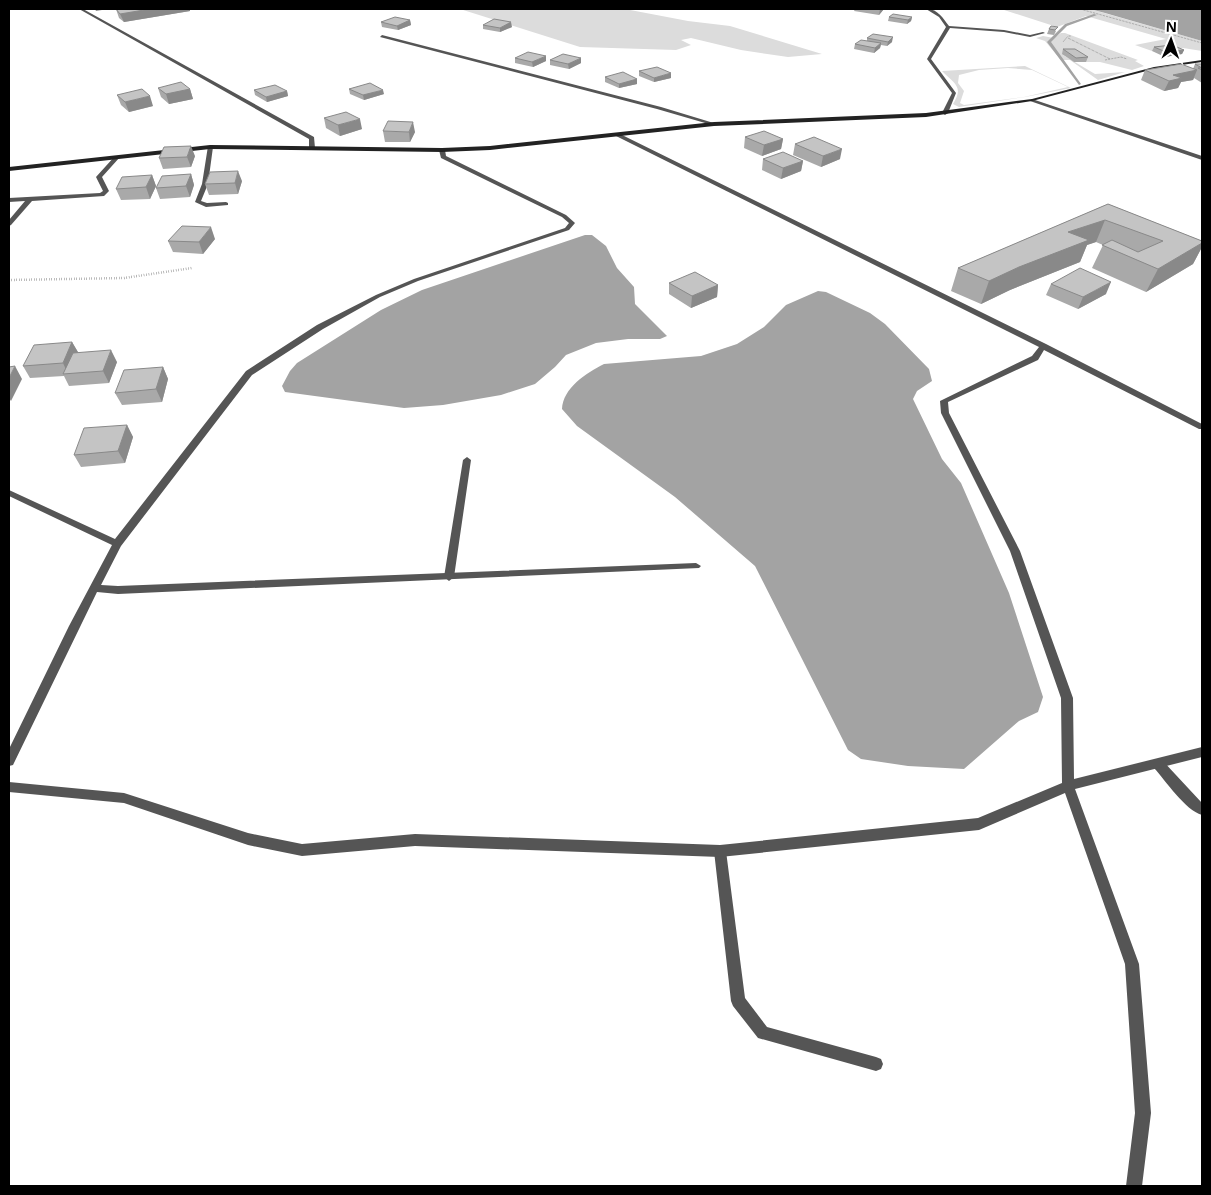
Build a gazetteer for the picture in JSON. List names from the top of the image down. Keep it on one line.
{"north":"top"}
